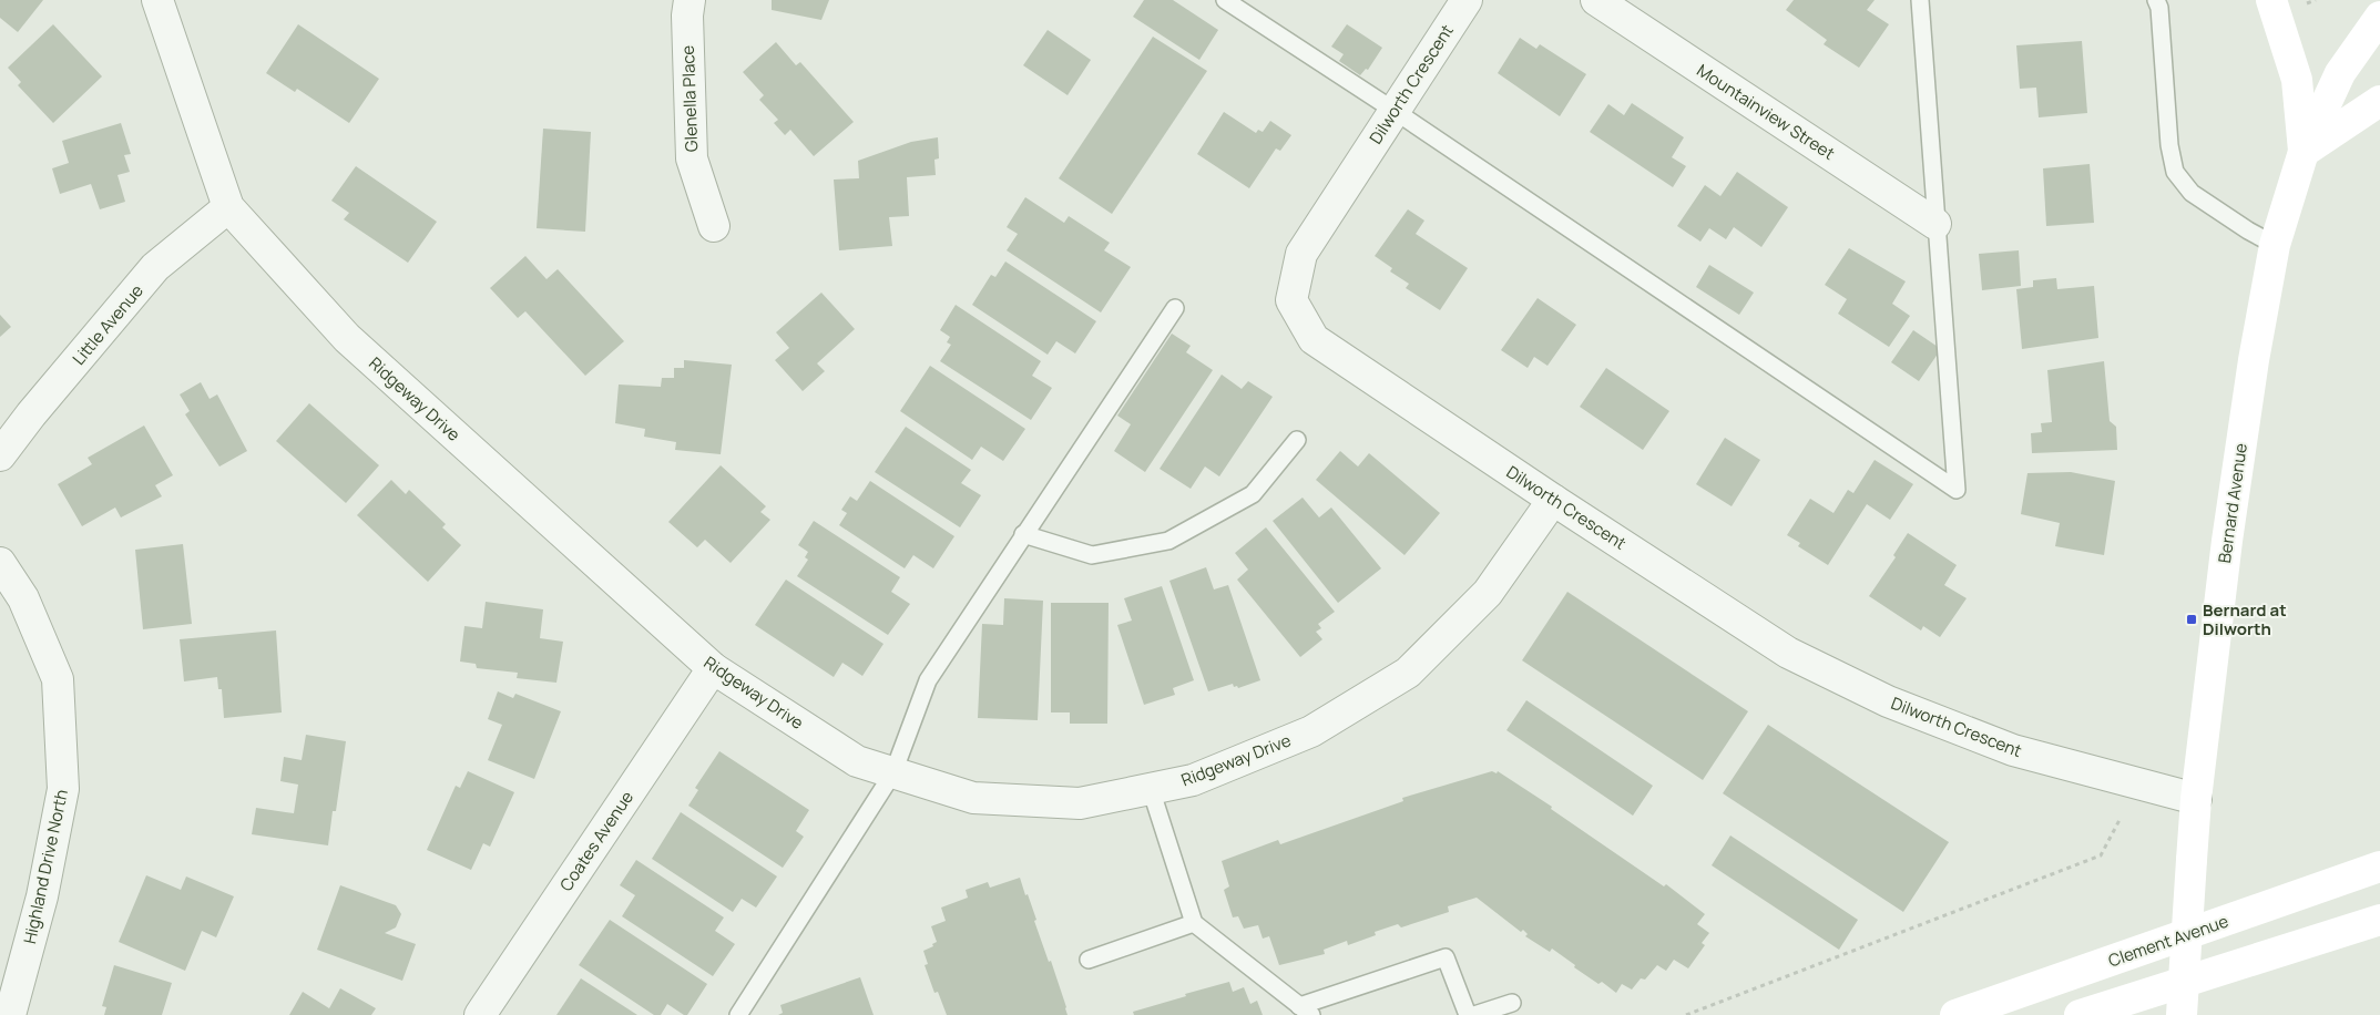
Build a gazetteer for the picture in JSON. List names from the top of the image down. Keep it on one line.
{"streets":{"main road":["Bernard Avenue","Clement Avenue"],"street":["Dilworth Crescent","Glenella Place","Mountainview Street","Little Avenue","Ridgeway Drive","Coates Avenue","Highland Drive North"]},"crossings":[["Dilworth Crescent","Ridgeway Drive"],["Dilworth Crescent","Bernard Avenue"],["Little Avenue","Ridgeway Drive"],["Ridgeway Drive","Coates Avenue"]],"places":{"transit":["Bernard at Dilworth"]}}
